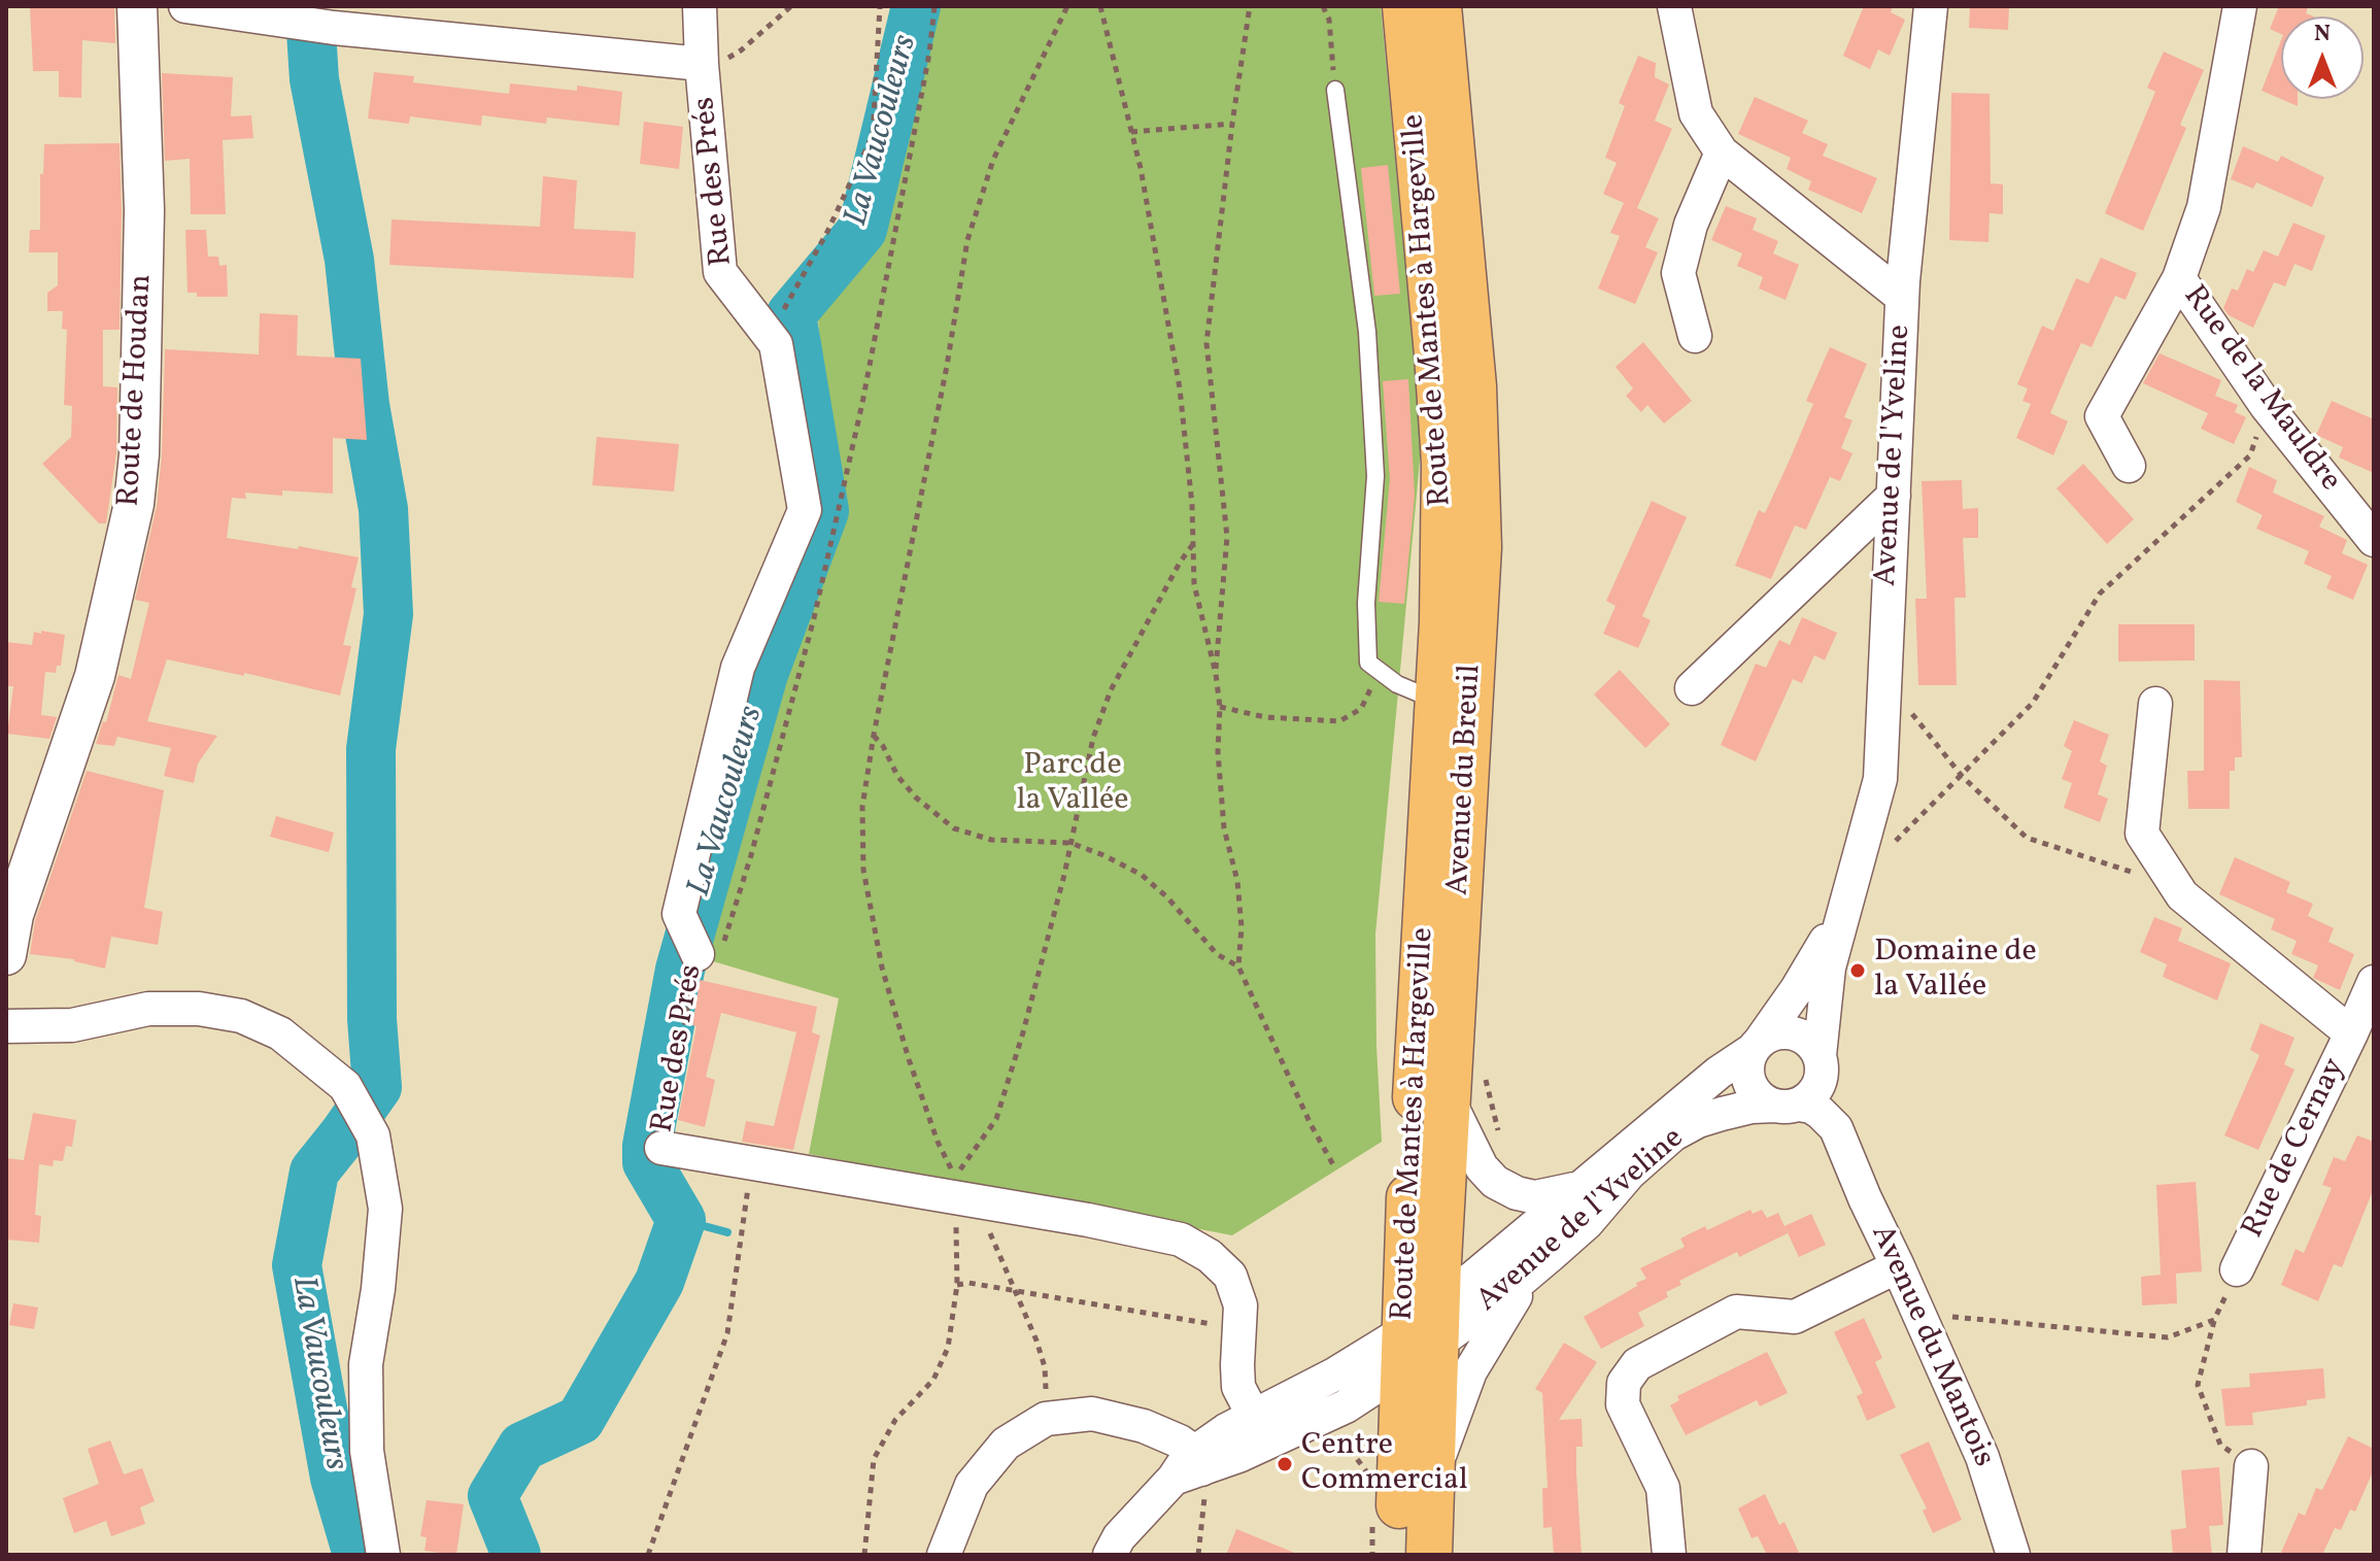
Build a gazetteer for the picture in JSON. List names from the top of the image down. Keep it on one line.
{"streets":{"main road":["Route de Mantes à Hargeville","Avenue du Breuil"],"street":["Rue des Prés","Rue de la Mauldre","Route de Houdan","Avenue de l'Yveline","Rue de Cernay","Avenue du Mantois"]},"crossings":[["Route de Mantes à Hargeville","Avenue de l'Yveline"],["Route de Mantes à Hargeville","Avenue du Breuil"],["Avenue de l'Yveline","Avenue du Breuil"],["Avenue de l'Yveline","Avenue du Mantois"]],"water":["La Vaucouleurs"],"parks":["Parc de la Vallée"],"places":["Domaine de la Vallée","Centre Commercial"],"north":"top"}
